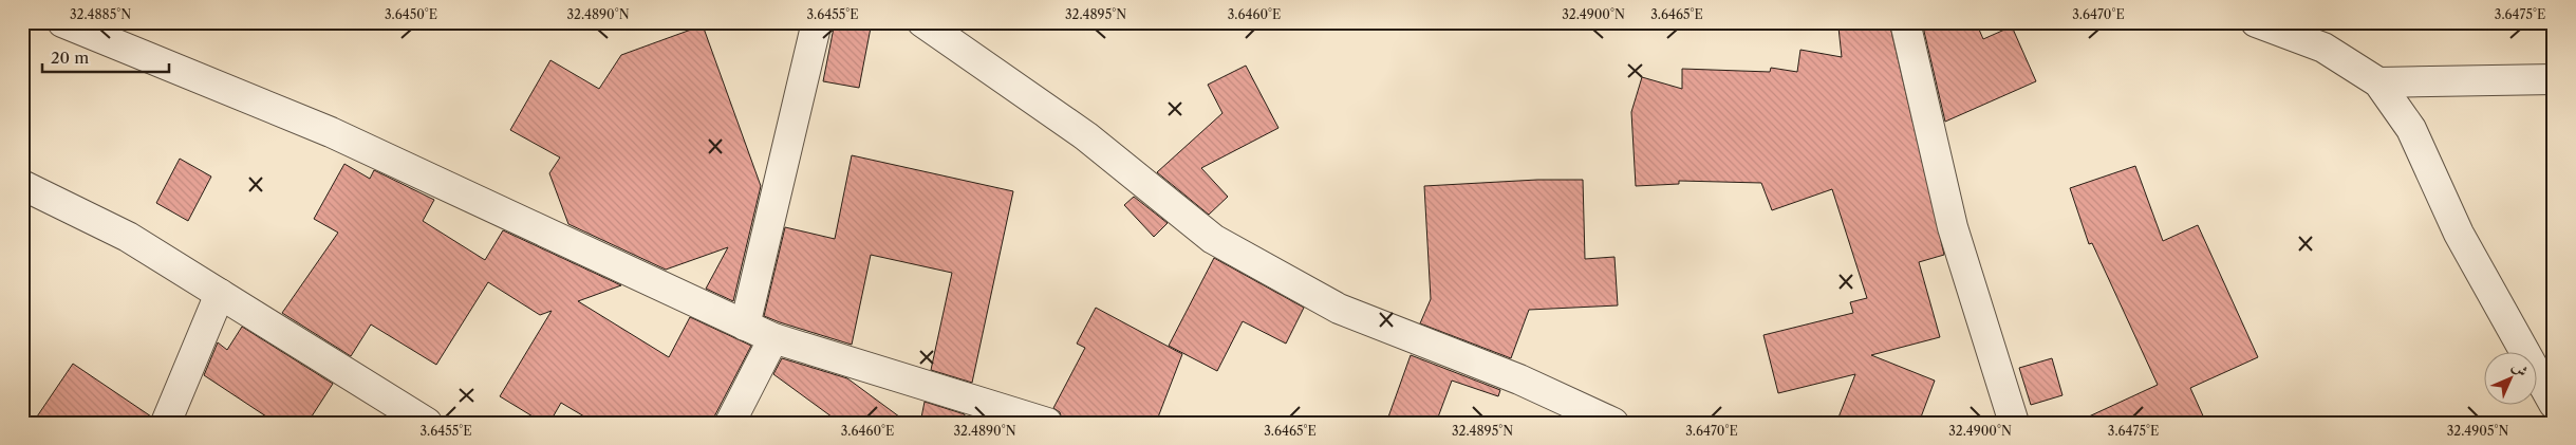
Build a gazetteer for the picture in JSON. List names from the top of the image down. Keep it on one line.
{"scale_bar":"20 m","north":"top right","coordinates":["32.4885°N","3.6450°E","32.4890°N","3.6455°E","32.4895°N","3.6460°E","32.4900°N","3.6465°E","3.6470°E","3.6475°E","32.4905°N"]}
